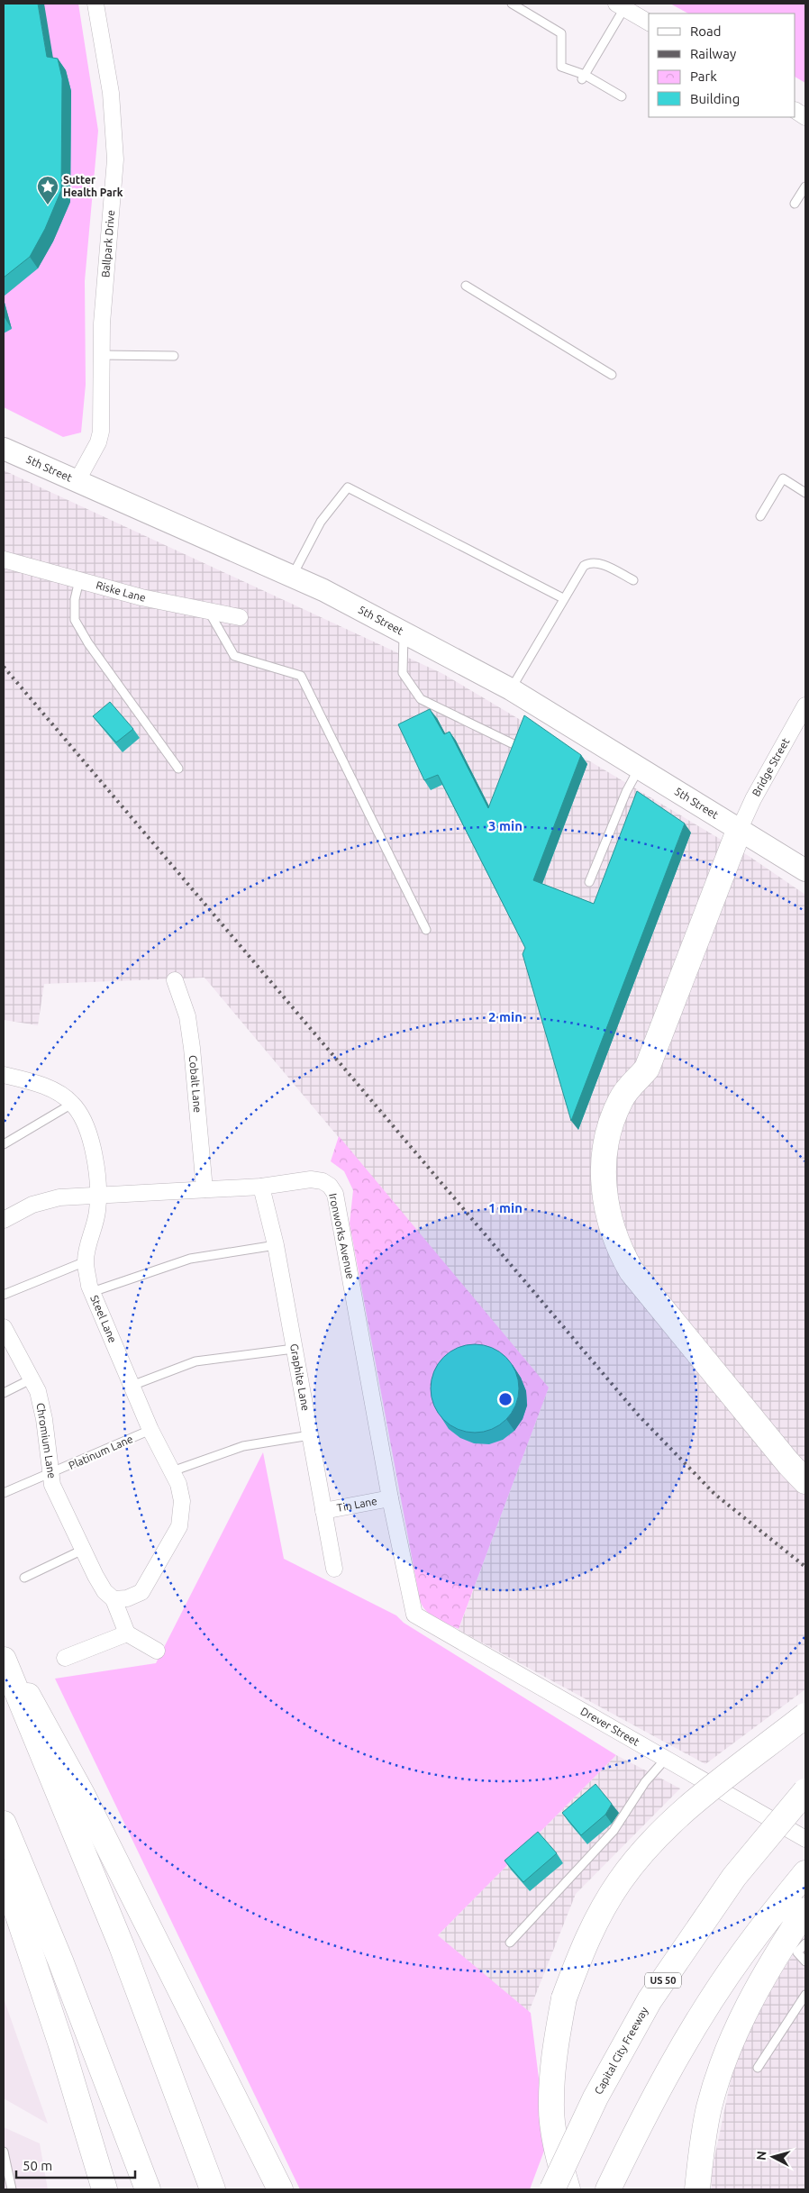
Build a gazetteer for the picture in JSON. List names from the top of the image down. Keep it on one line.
{"streets":{"main road":["5th Street","US 50","Capital City Freeway"],"street":["Ballpark Drive","Riske Lane","Bridge Street","Cobalt Lane","Ironworks Avenue","Steel Lane","Graphite Lane","Chromium Lane","Tin Lane","Drever Street"],"lane":["Platinum Lane"]},"crossings":[["Ballpark Drive","5th Street"],["5th Street","Bridge Street"],["Cobalt Lane","Ironworks Avenue"],["Ironworks Avenue","Steel Lane"],["Ironworks Avenue","Graphite Lane"],["Ironworks Avenue","Tin Lane"],["Ironworks Avenue","Drever Street"],["Steel Lane","Chromium Lane"],["Steel Lane","Platinum Lane"],["Graphite Lane","Tin Lane"],["Chromium Lane","Platinum Lane"]],"places":{"place":["Sutter Health Park"]},"legend":["Road","Railway","Park","Building"],"scale_bar":"50 m","north":"left","rings":["3 min","2 min","1 min"]}
